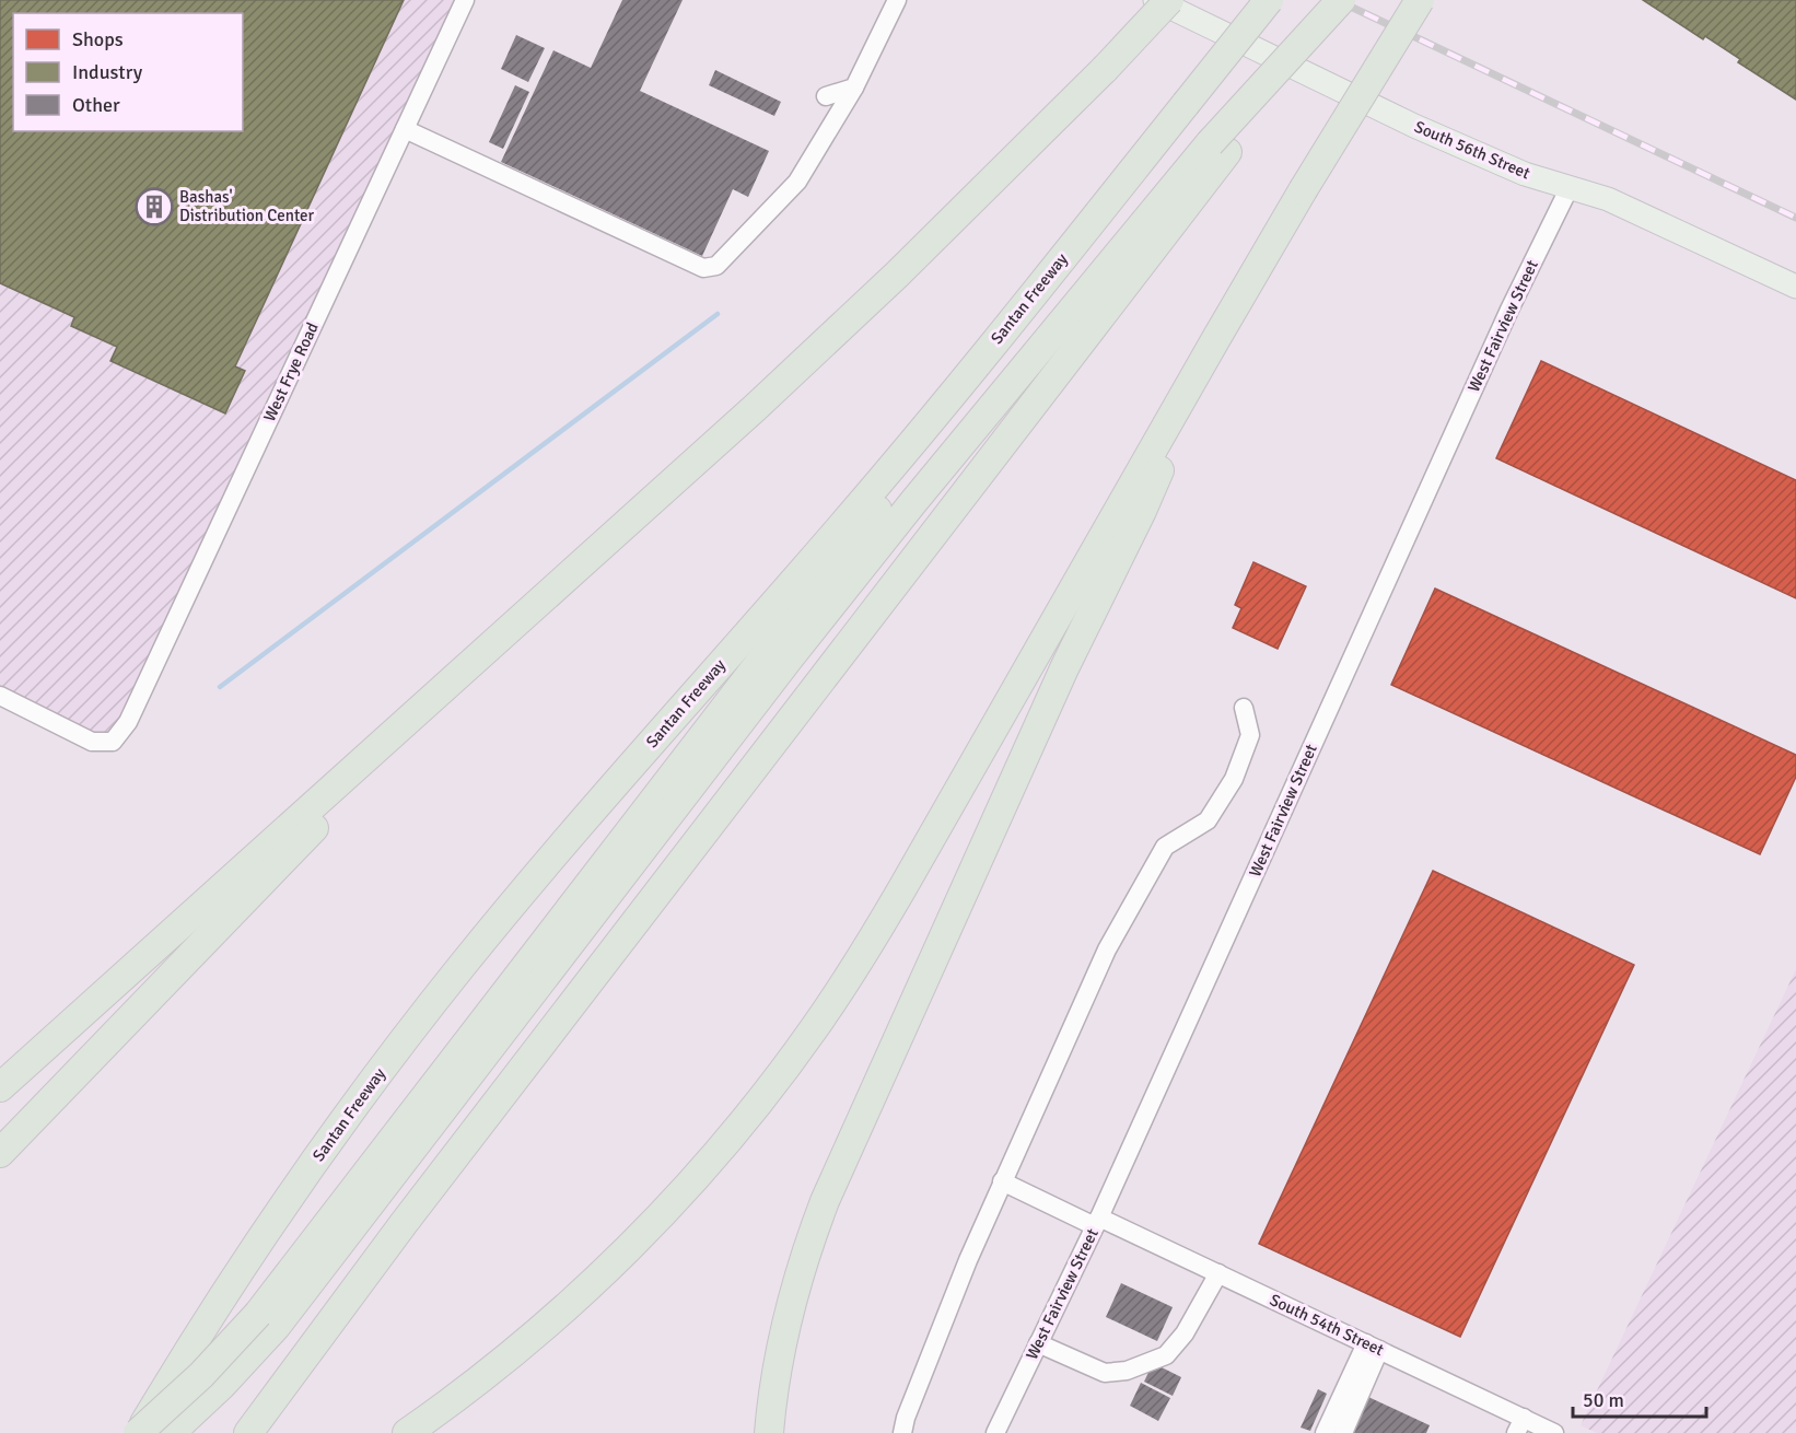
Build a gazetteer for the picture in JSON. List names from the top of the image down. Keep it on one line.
{"streets":{"highway":["Santan Freeway"],"main road":["South 56th Street"],"street":["West Fairview Street","West Frye Road","South 54th Street"]},"crossings":[["South 56th Street","West Fairview Street"],["West Fairview Street","South 54th Street"]],"places":{"building":["Bashas' Distribution Center"]},"legend":["Shops","Industry","Other"],"scale_bar":"50 m"}
